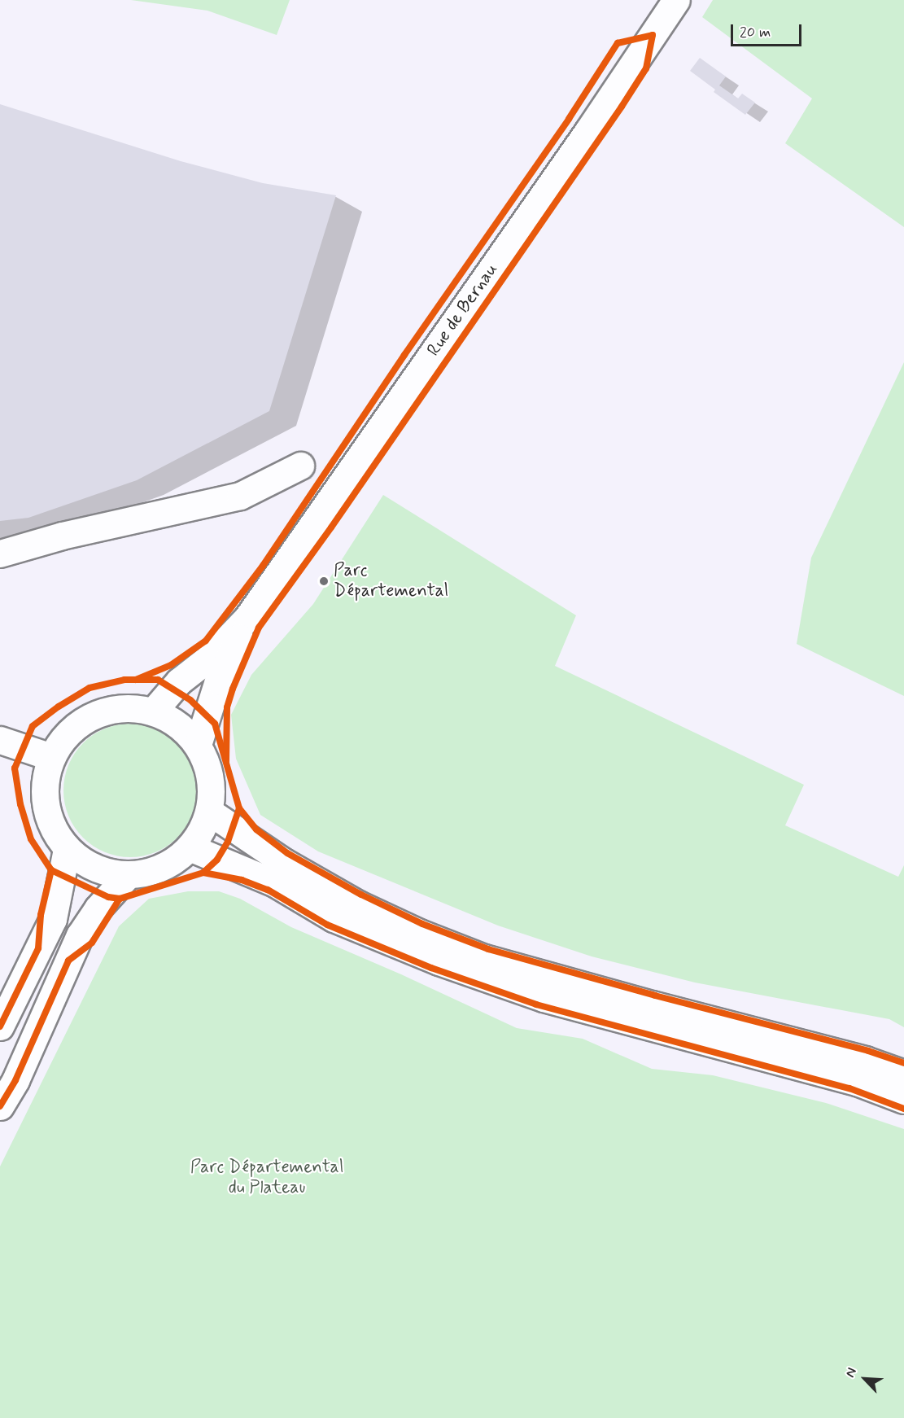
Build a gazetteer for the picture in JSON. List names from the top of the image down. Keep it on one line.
{"streets":{"street":["Rue de Bernau"]},"parks":["Parc Départemental du Plateau"],"places":["Parc Départemental"],"scale_bar":"20 m","north":"top left"}
